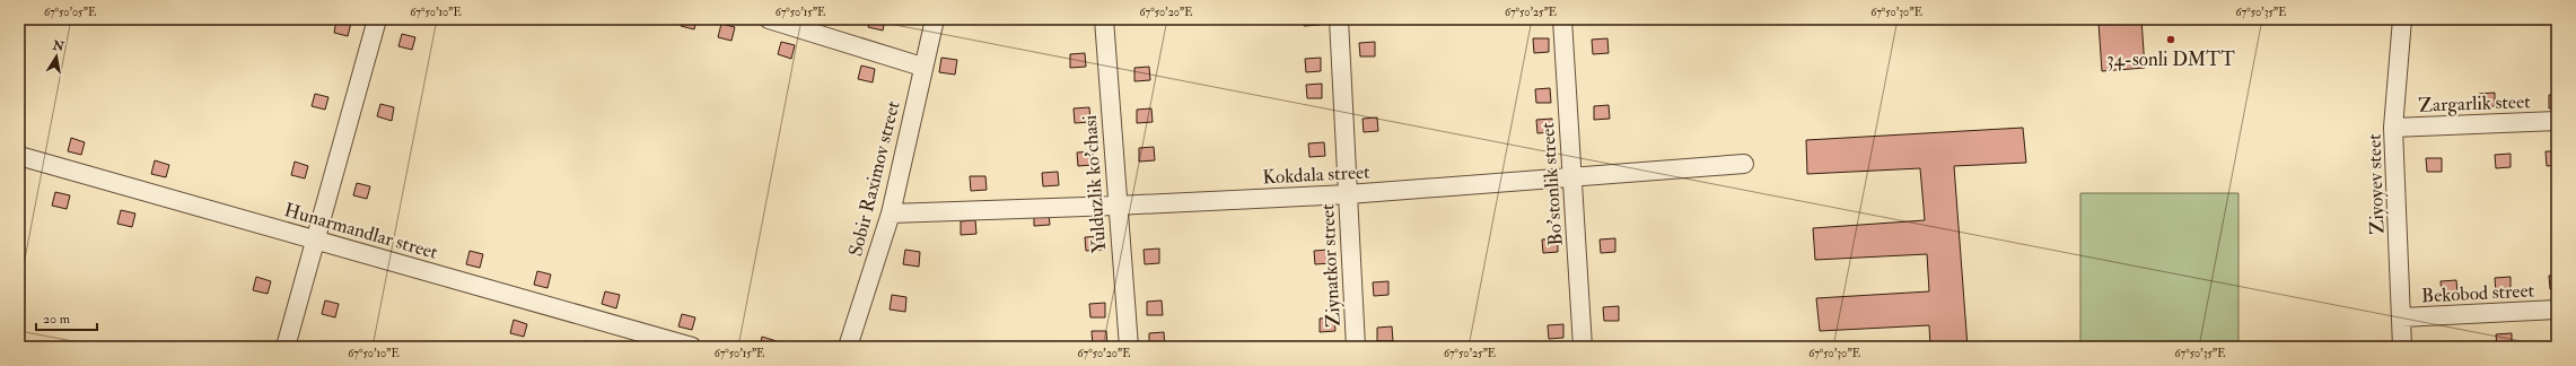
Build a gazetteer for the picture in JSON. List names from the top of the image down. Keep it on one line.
{"streets":{"street":["Zargarlik steet","Kokdala street","Sobir Raximov street","Yulduzlik ko'chasi","Bo'stonlik street","Ziyoyev steet","Hunarmandlar street","Ziynatkor street","Bekobod street"]},"crossings":[["Zargarlik steet","Ziyoyev steet"],["Kokdala street","Sobir Raximov street"],["Kokdala street","Yulduzlik ko'chasi"],["Kokdala street","Bo'stonlik street"],["Kokdala street","Ziynatkor street"],["Ziyoyev steet","Bekobod street"]],"places":["34-sonli DMTT"],"scale_bar":"20 m","north":"top","coordinates":["67°50'05\"E","67°50'10\"E","67°50'15\"E","67°50'20\"E","67°50'25\"E","67°50'30\"E","67°50'35\"E"]}
